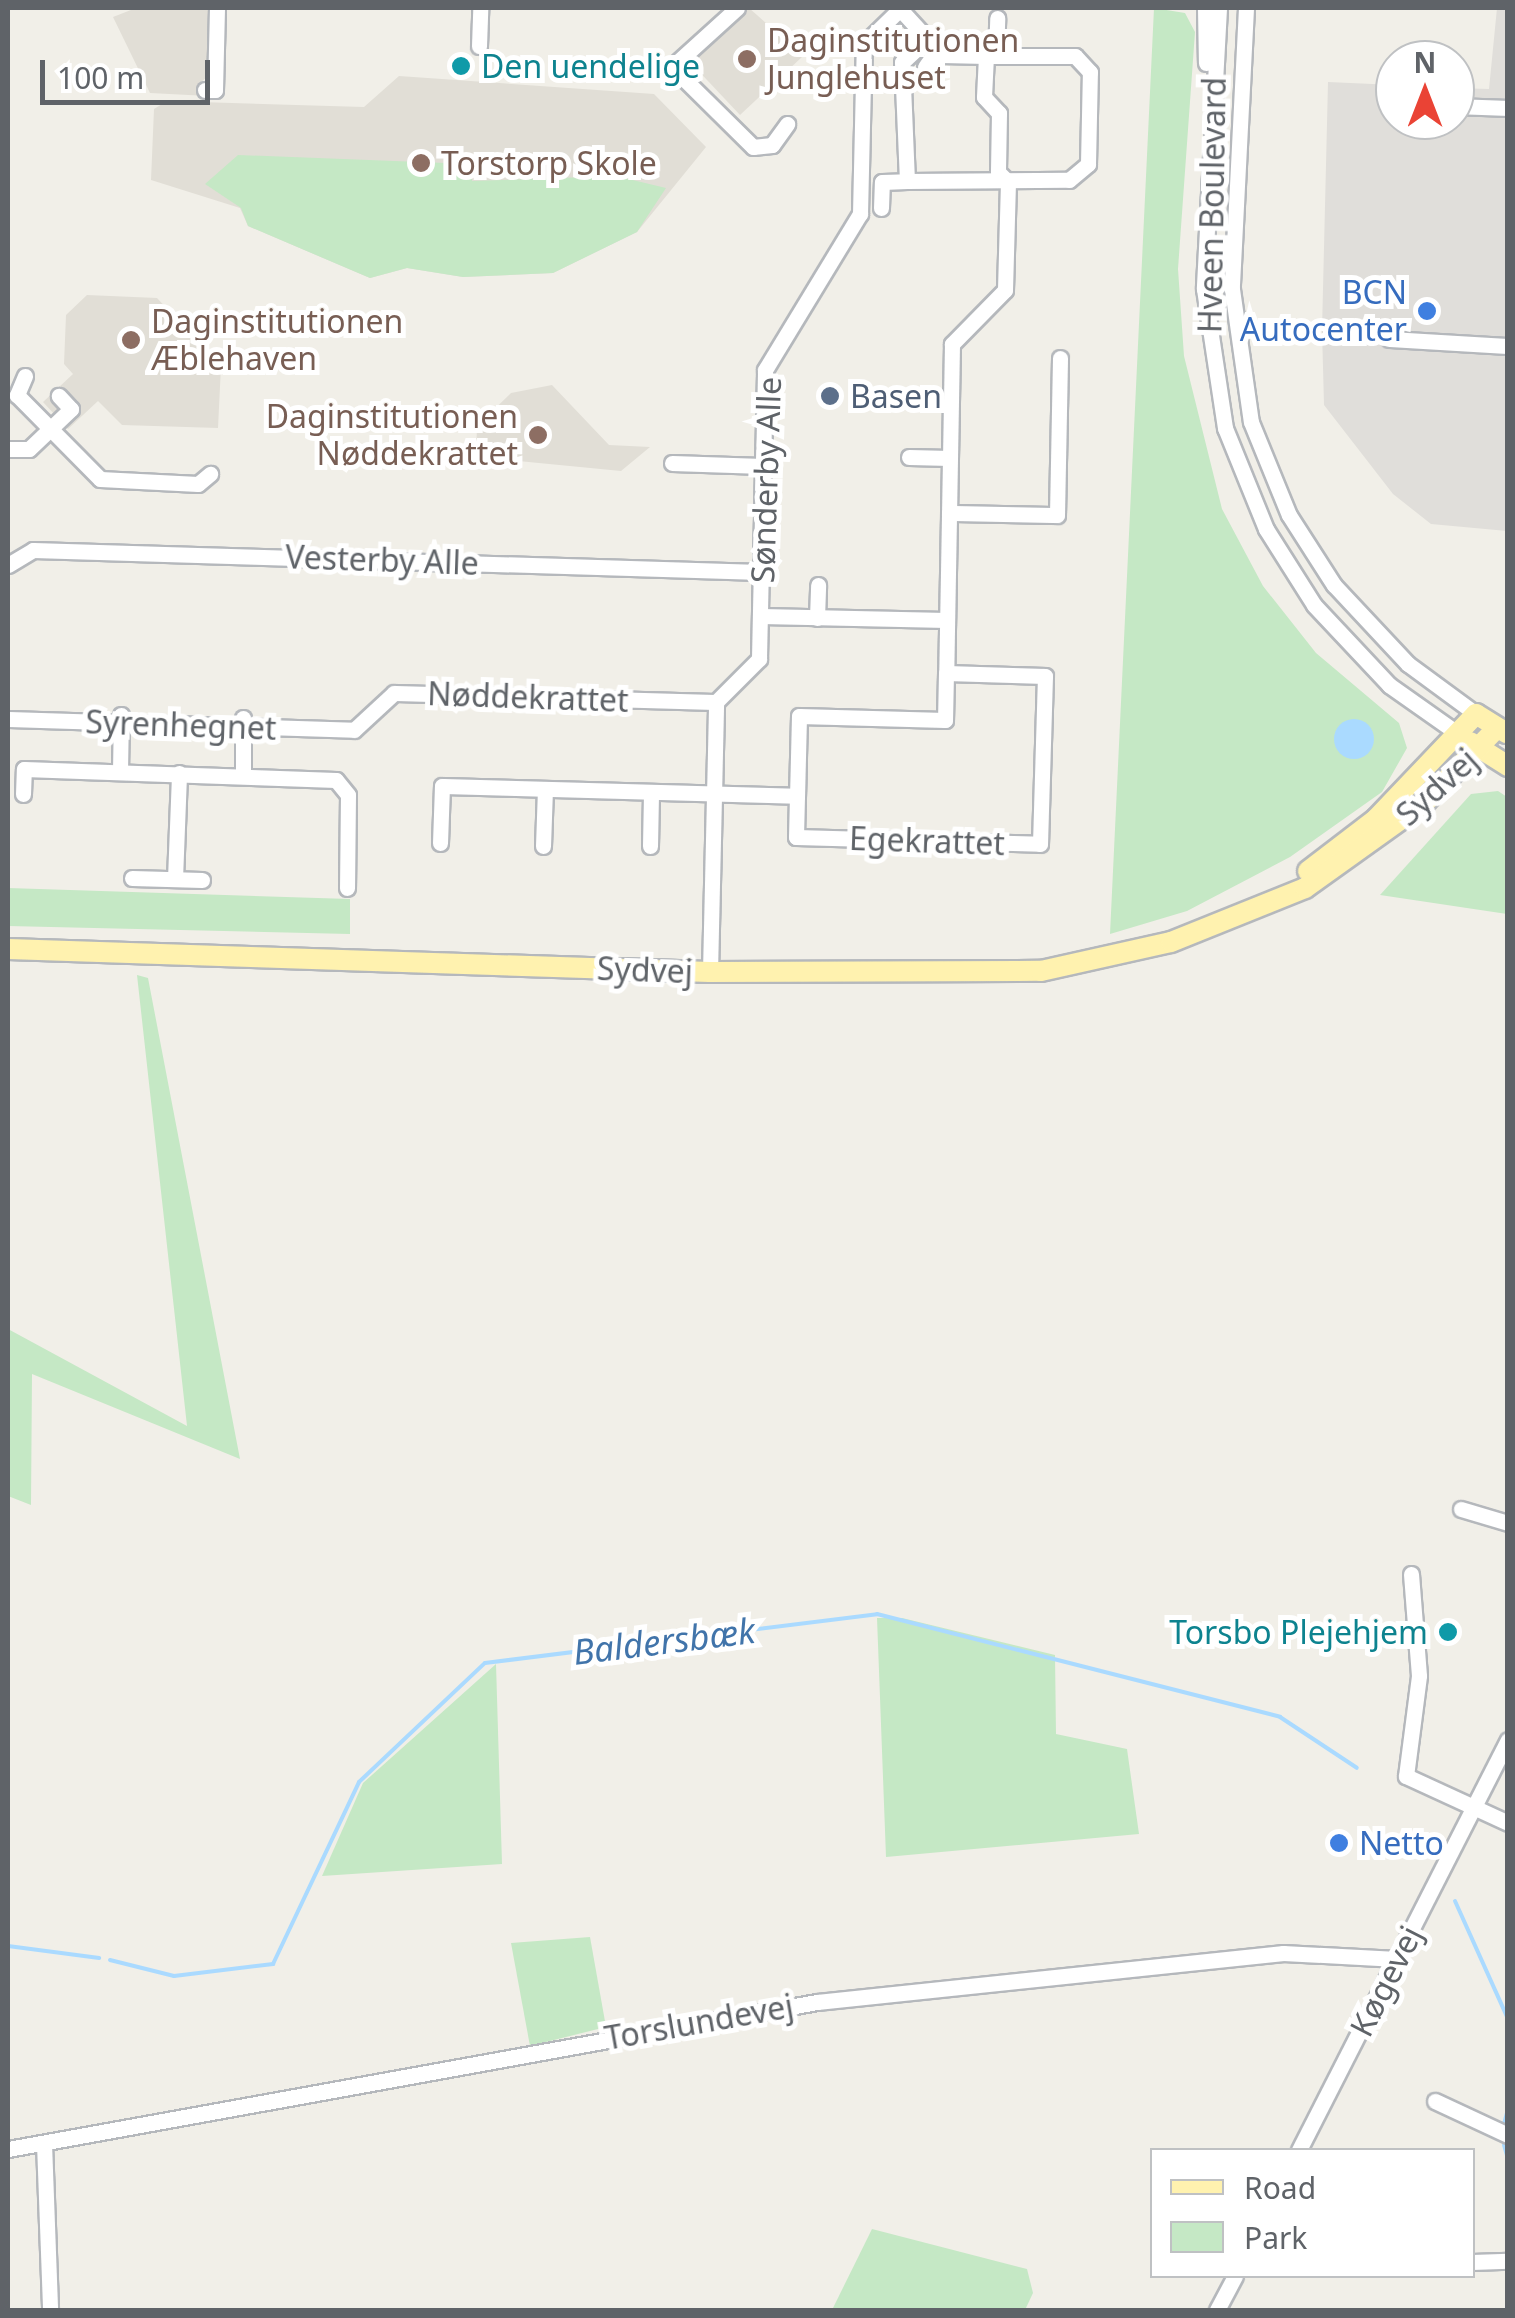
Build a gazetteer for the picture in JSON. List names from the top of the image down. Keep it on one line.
{"streets":{"main road":["Hveen Boulevard","Sydvej"],"street":["Sønderby Alle","Vesterby Alle","Nøddekrattet","Syrenhegnet","Egekrattet","Køgevej","Torslundevej"]},"crossings":[["Hveen Boulevard","Sydvej"],["Sønderby Alle","Vesterby Alle"],["Sønderby Alle","Nøddekrattet"],["Nøddekrattet","Syrenhegnet"],["Køgevej","Torslundevej"]],"water":["Baldersbæk"],"places":["Daginstitutionen Junglehuset","Den uendelige","Torstorp Skole","BCN Autocenter","Daginstitutionen Æblehaven","Basen","Daginstitutionen Nøddekrattet","Torsbo Plejehjem","Netto"],"legend":["Road","Park"],"scale_bar":"100 m","north":"top"}
